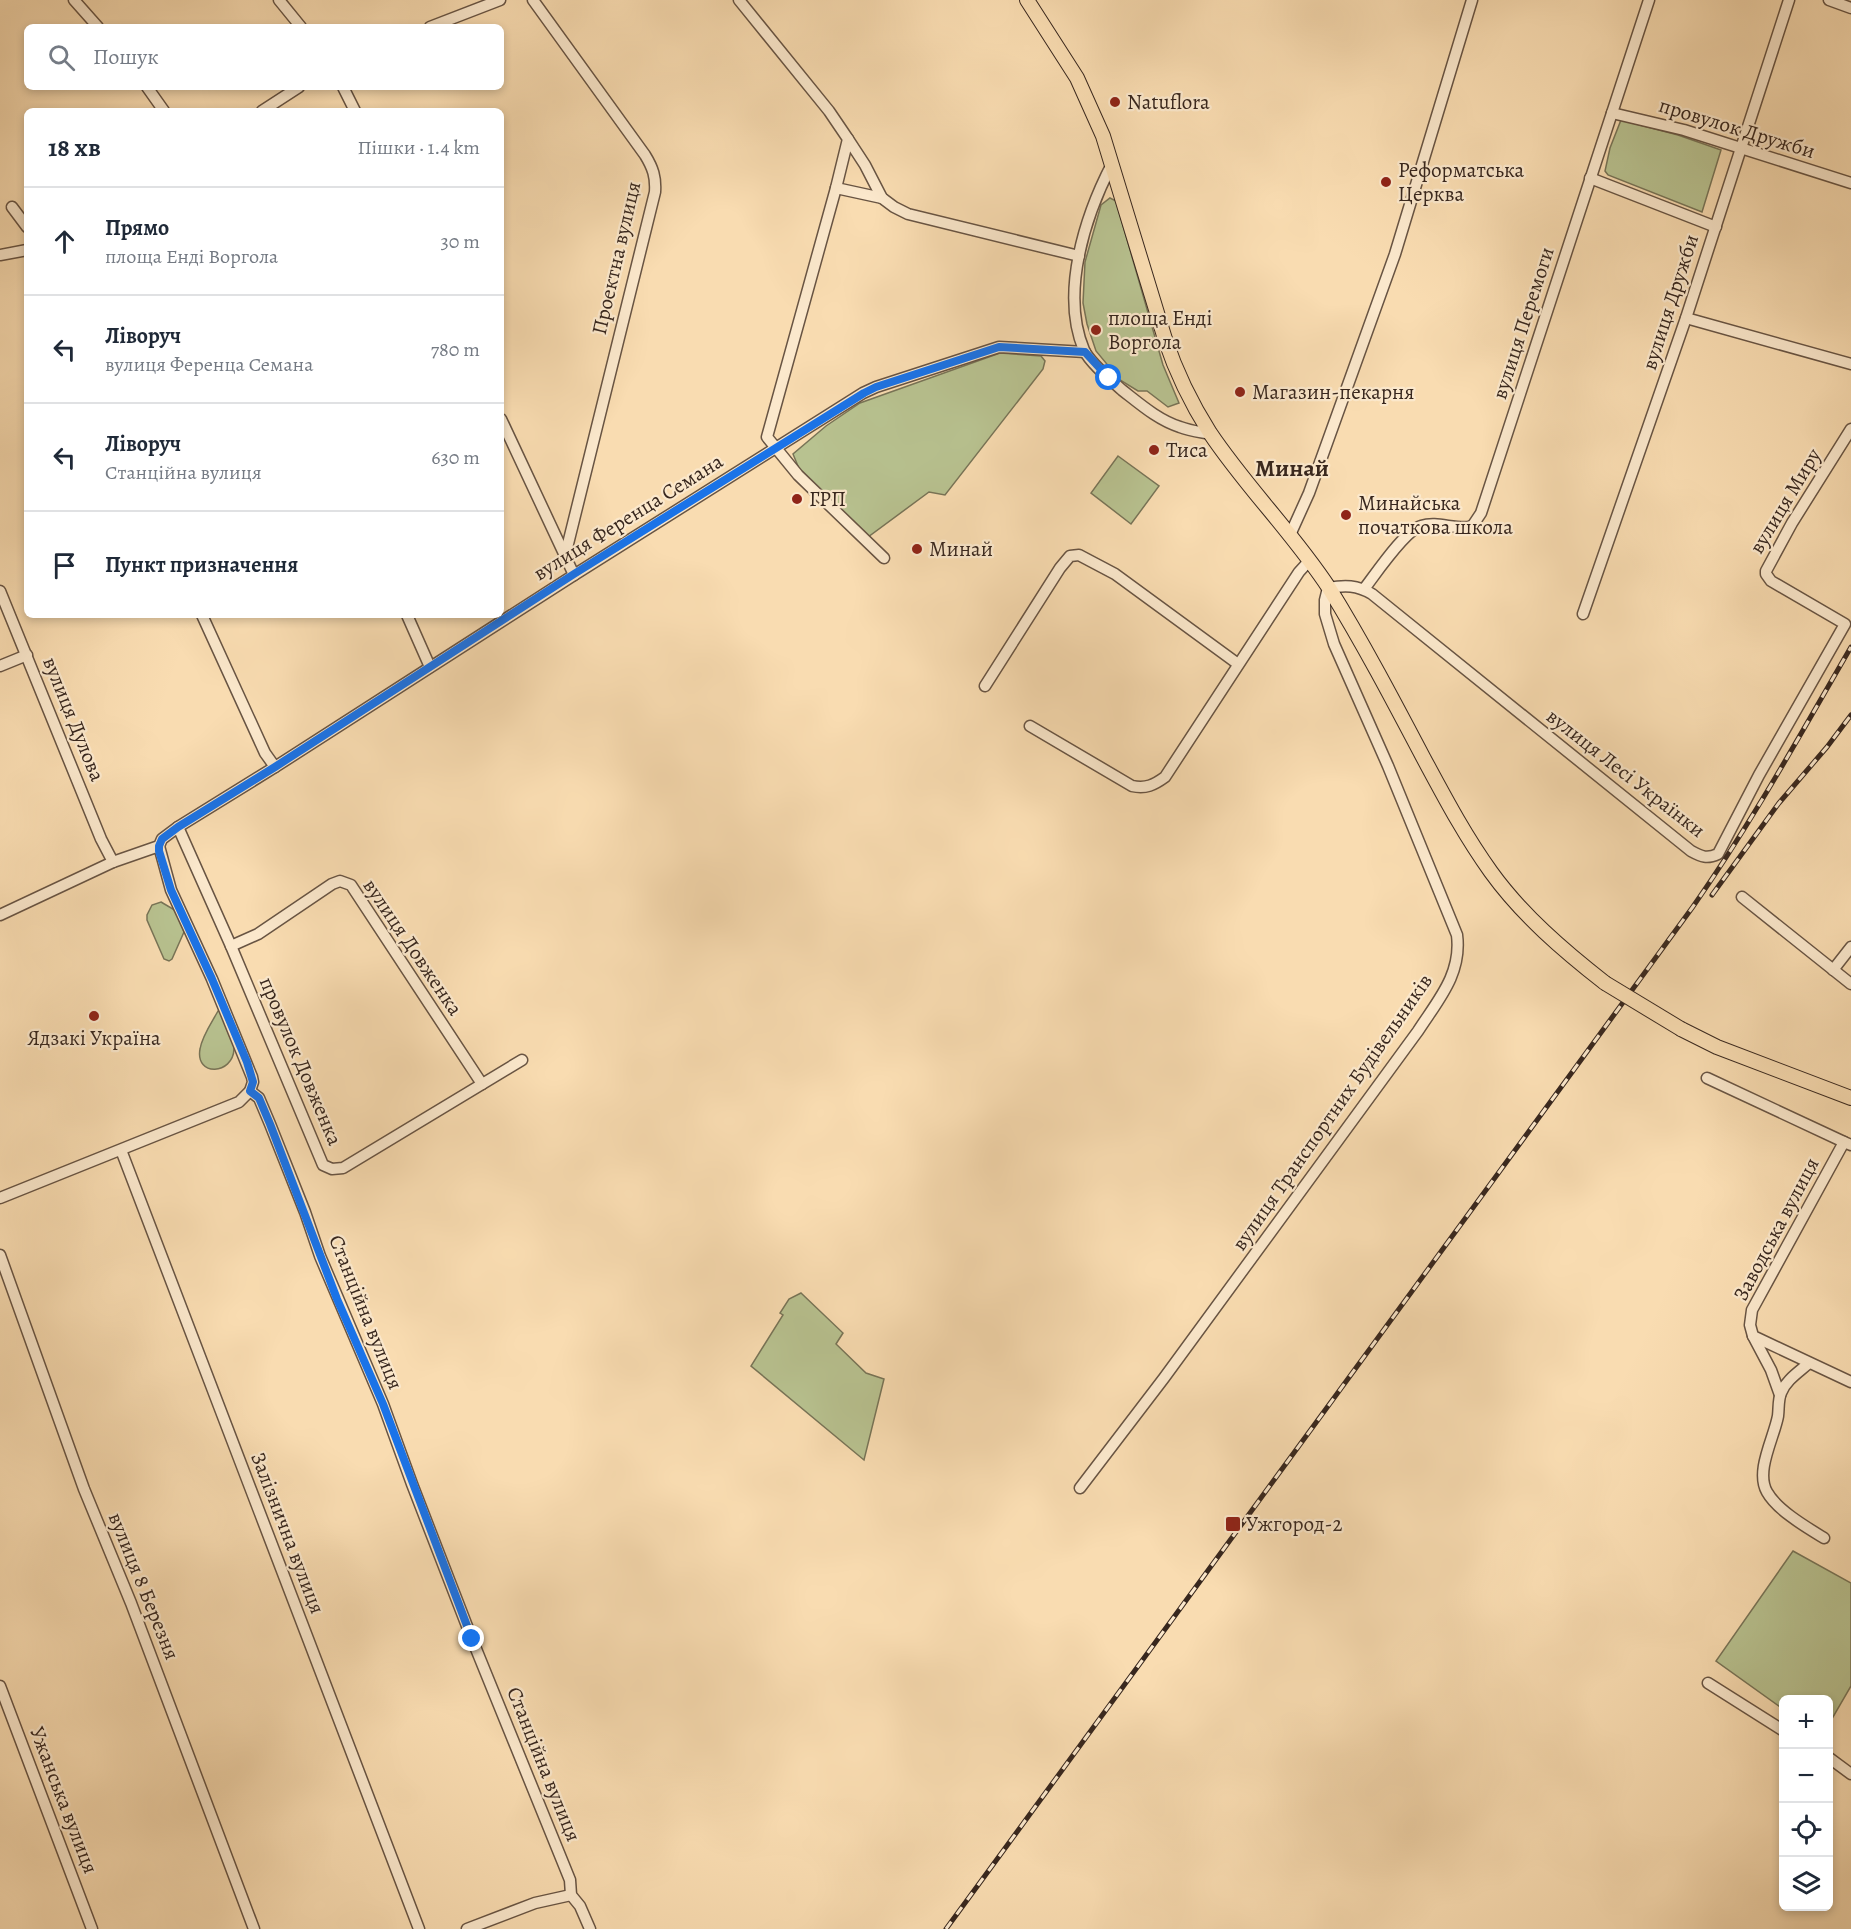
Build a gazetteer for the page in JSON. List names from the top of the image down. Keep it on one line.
{"streets":{"street":["провулок Дружби","Проектна вулиця","вулиця Дружби","вулиця Перемоги","вулиця Миру","вулиця Ференца Семана","вулиця Дулова","вулиця Лесі Українки","вулиця Довженка","провулок Довженка","вулиця Транспортних Будівельників","Заводська вулиця","Станційна вулиця","Залізнична вулиця","вулиця 8 Березня","Ужанська вулиця"]},"crossings":[["провулок Дружби","вулиця Дружби"],["провулок Дружби","вулиця Перемоги"],["вулиця Перемоги","вулиця Лесі Українки"],["вулиця Миру","вулиця Лесі Українки"],["вулиця Ференца Семана","вулиця Дулова"],["вулиця Ференца Семана","провулок Довженка"],["вулиця Ференца Семана","Станційна вулиця"],["вулиця Довженка","провулок Довженка"]],"districts":["Минай"],"places":{"other":["Natuflora","Реформатська Церква","площа Енді Воргола","Магазин-пекарня","Тиса","ГРП","Минайська початкова школа","Минай","Ядзакі Україна"],"transit":["Ужгород-2"]},"page":{"search":"Пошук","heading":["18 хв","Пішки · 1.4 km"],"list":[["Прямо","площа Енді Воргола","30 m"],["Ліворуч","вулиця Ференца Семана","780 m"],["Ліворуч","Станційна вулиця","630 m"],"Пункт призначення"],"map_buttons":["+","−"]}}
